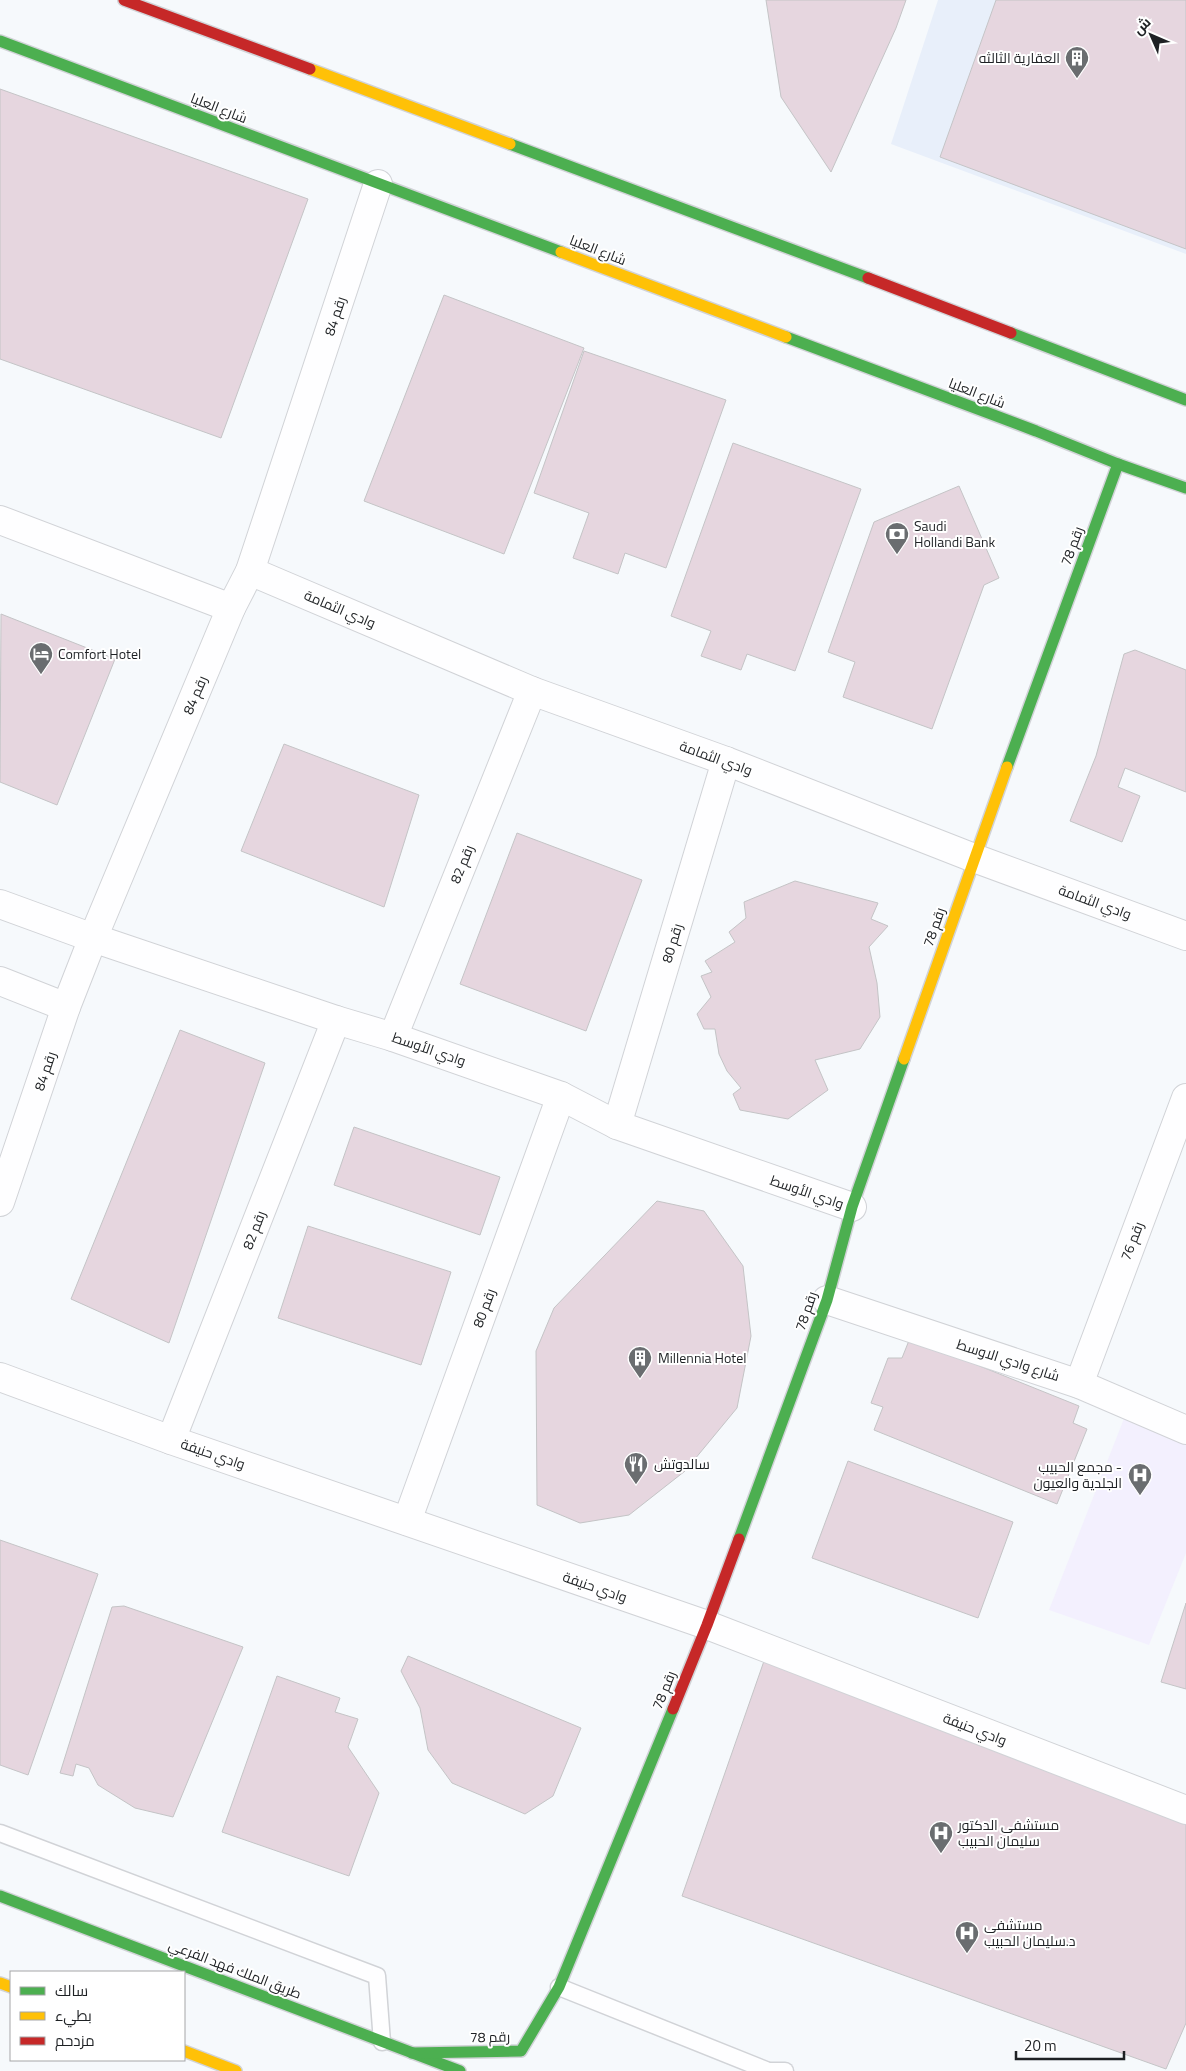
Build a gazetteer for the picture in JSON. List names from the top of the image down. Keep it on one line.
{"streets":{"main road":["شارع العليا","رقم 78","طريق الملك فهد الفرعي"],"street":["رقم 84","وادي الثمامة","رقم 82","رقم 80","وادي الأوسط","رقم 76","شارع وادي الاوسط","وادي حنيفة"]},"crossings":[["شارع العليا","رقم 84"],["شارع العليا","رقم 78"],["رقم 84","وادي الثمامة"],["رقم 84","وادي الأوسط"],["رقم 78","وادي الثمامة"],["رقم 78","وادي الأوسط"],["رقم 78","شارع وادي الاوسط"],["رقم 78","وادي حنيفة"],["رقم 78","طريق الملك فهد الفرعي"],["وادي الثمامة","رقم 82"],["وادي الثمامة","رقم 80"],["رقم 82","وادي الأوسط"],["رقم 82","وادي حنيفة"],["رقم 80","وادي الأوسط"],["رقم 80","وادي حنيفة"],["رقم 76","شارع وادي الاوسط"]],"places":{"building":["العقارية الثالثه","Millennia Hotel"],"bank":["Saudi Hollandi Bank"],"hotel":["Comfort Hotel"],"restaurant":["سالدوتش"],"hospital":["مجمع الحبيب - الجلدية والعيون","مستشفى الدكتور سليمان الحبيب","مستشفى د.سليمان الحبيب"]},"legend":["سالك","بطيء","مزدحم"],"scale_bar":"20 m","north":"top left"}
